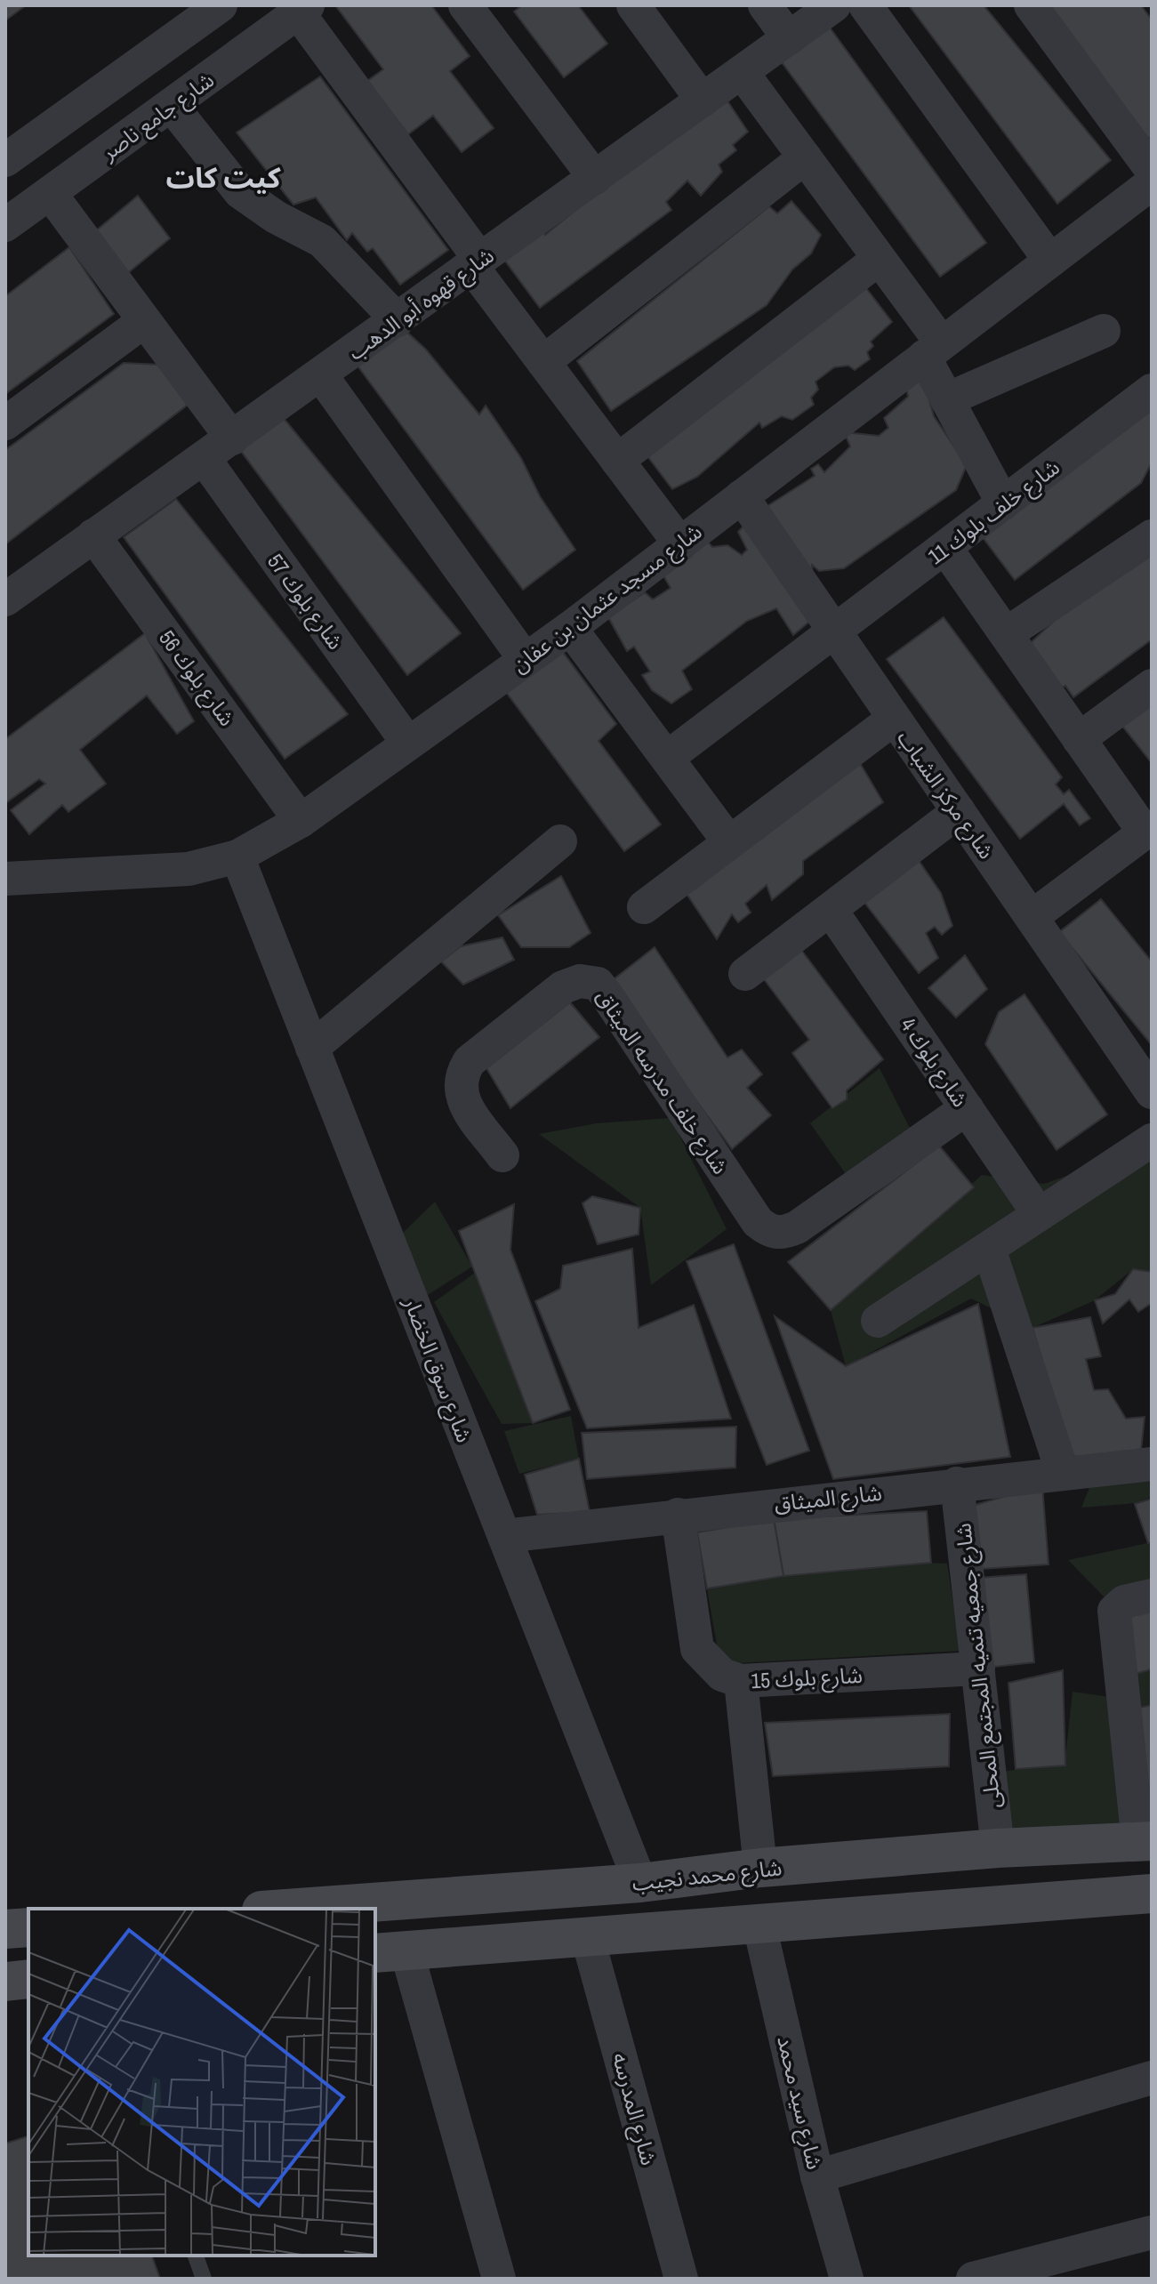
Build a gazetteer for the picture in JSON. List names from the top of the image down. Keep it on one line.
{"streets":{"main road":["شارع محمد نجيب"],"street":["شارع جامع ناصر","شارع قهوه أبو الدهب","شارع خلف بلوك 11","شارع مسجد عثمان بن عفان","شارع بلوك 57","شارع بلوك 56","شارع مركز الشباب","شارع بلوك 4","شارع خلف مدرسه الميثاق","شارع سوق الخضار","شارع الميثاق","شارع جمعيه تنميه المجتمع المحلى","شارع بلوك 15","شارع سيد محمد","شارع المدرسه"]},"crossings":[["شارع قهوه أبو الدهب","شارع بلوك 57"],["شارع قهوه أبو الدهب","شارع بلوك 56"],["شارع خلف بلوك 11","شارع مركز الشباب"],["شارع مسجد عثمان بن عفان","شارع بلوك 57"],["شارع مسجد عثمان بن عفان","شارع بلوك 56"],["شارع مسجد عثمان بن عفان","شارع مركز الشباب"],["شارع مسجد عثمان بن عفان","شارع سوق الخضار"],["شارع بلوك 4","شارع خلف مدرسه الميثاق"],["شارع سوق الخضار","شارع الميثاق"],["شارع سوق الخضار","شارع محمد نجيب"],["شارع الميثاق","شارع جمعيه تنميه المجتمع المحلى"],["شارع الميثاق","شارع بلوك 15"],["شارع جمعيه تنميه المجتمع المحلى","شارع بلوك 15"],["شارع جمعيه تنميه المجتمع المحلى","شارع محمد نجيب"]],"districts":["كيت كات"]}
